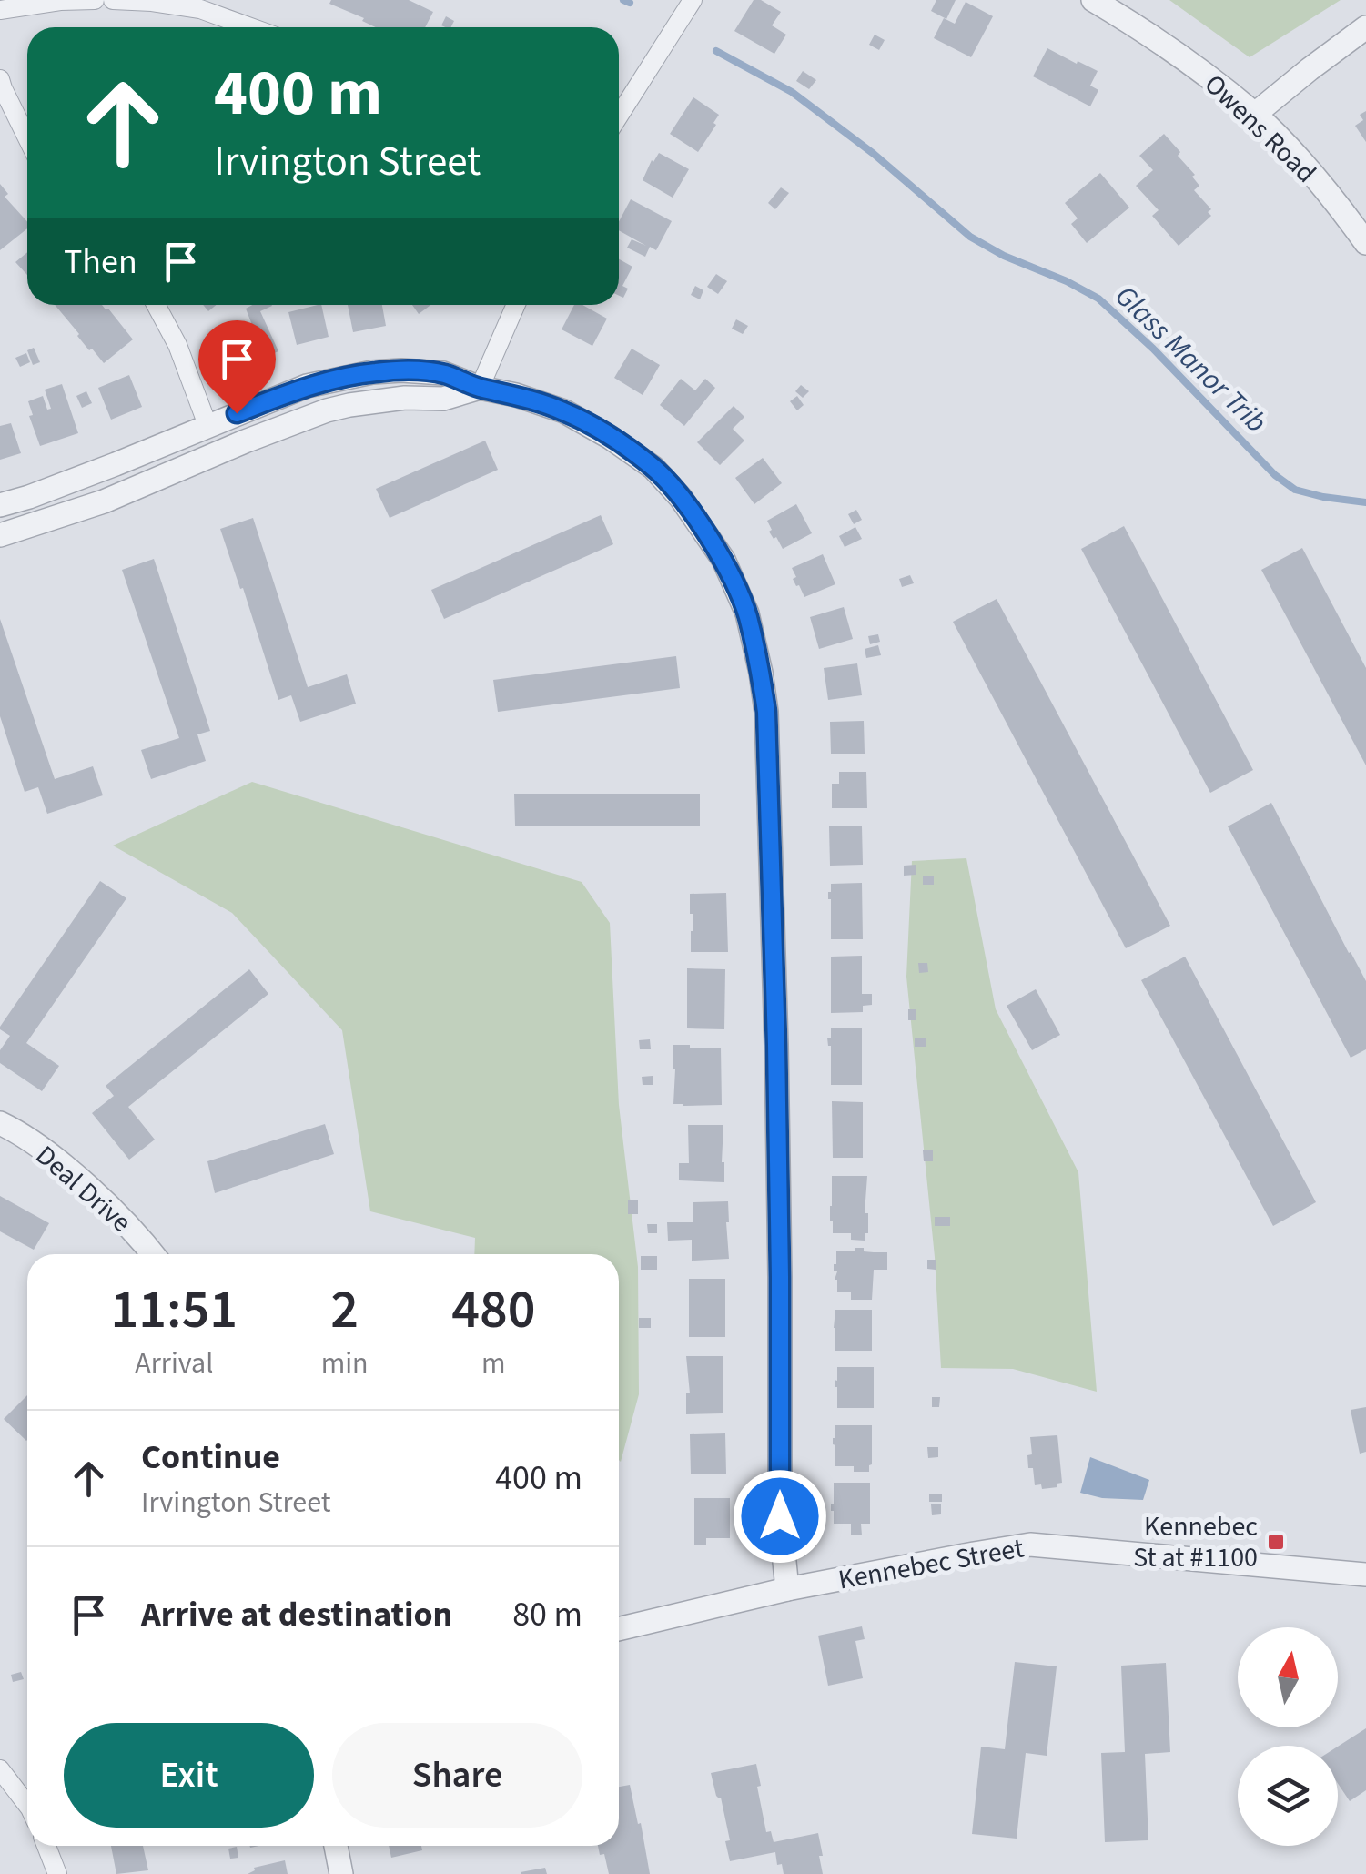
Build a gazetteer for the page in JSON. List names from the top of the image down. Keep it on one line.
{"streets":{"street":["Owens Road","Deal Drive","Kennebec Street"]},"water":["Glass Manor Trib"],"places":{"transit":["Kennebec St at #1100"]},"north":"top","page":{"turn":["400 m","Irvington Street"],"then":"Then","eta":["11:51","Arrival","2","min","480","m"],"list":[{"name":"Continue","note":"Irvington Street","value":"400 m"},{"name":"Arrive at destination","value":"80 m"}],"buttons":["Exit","Share"]}}
